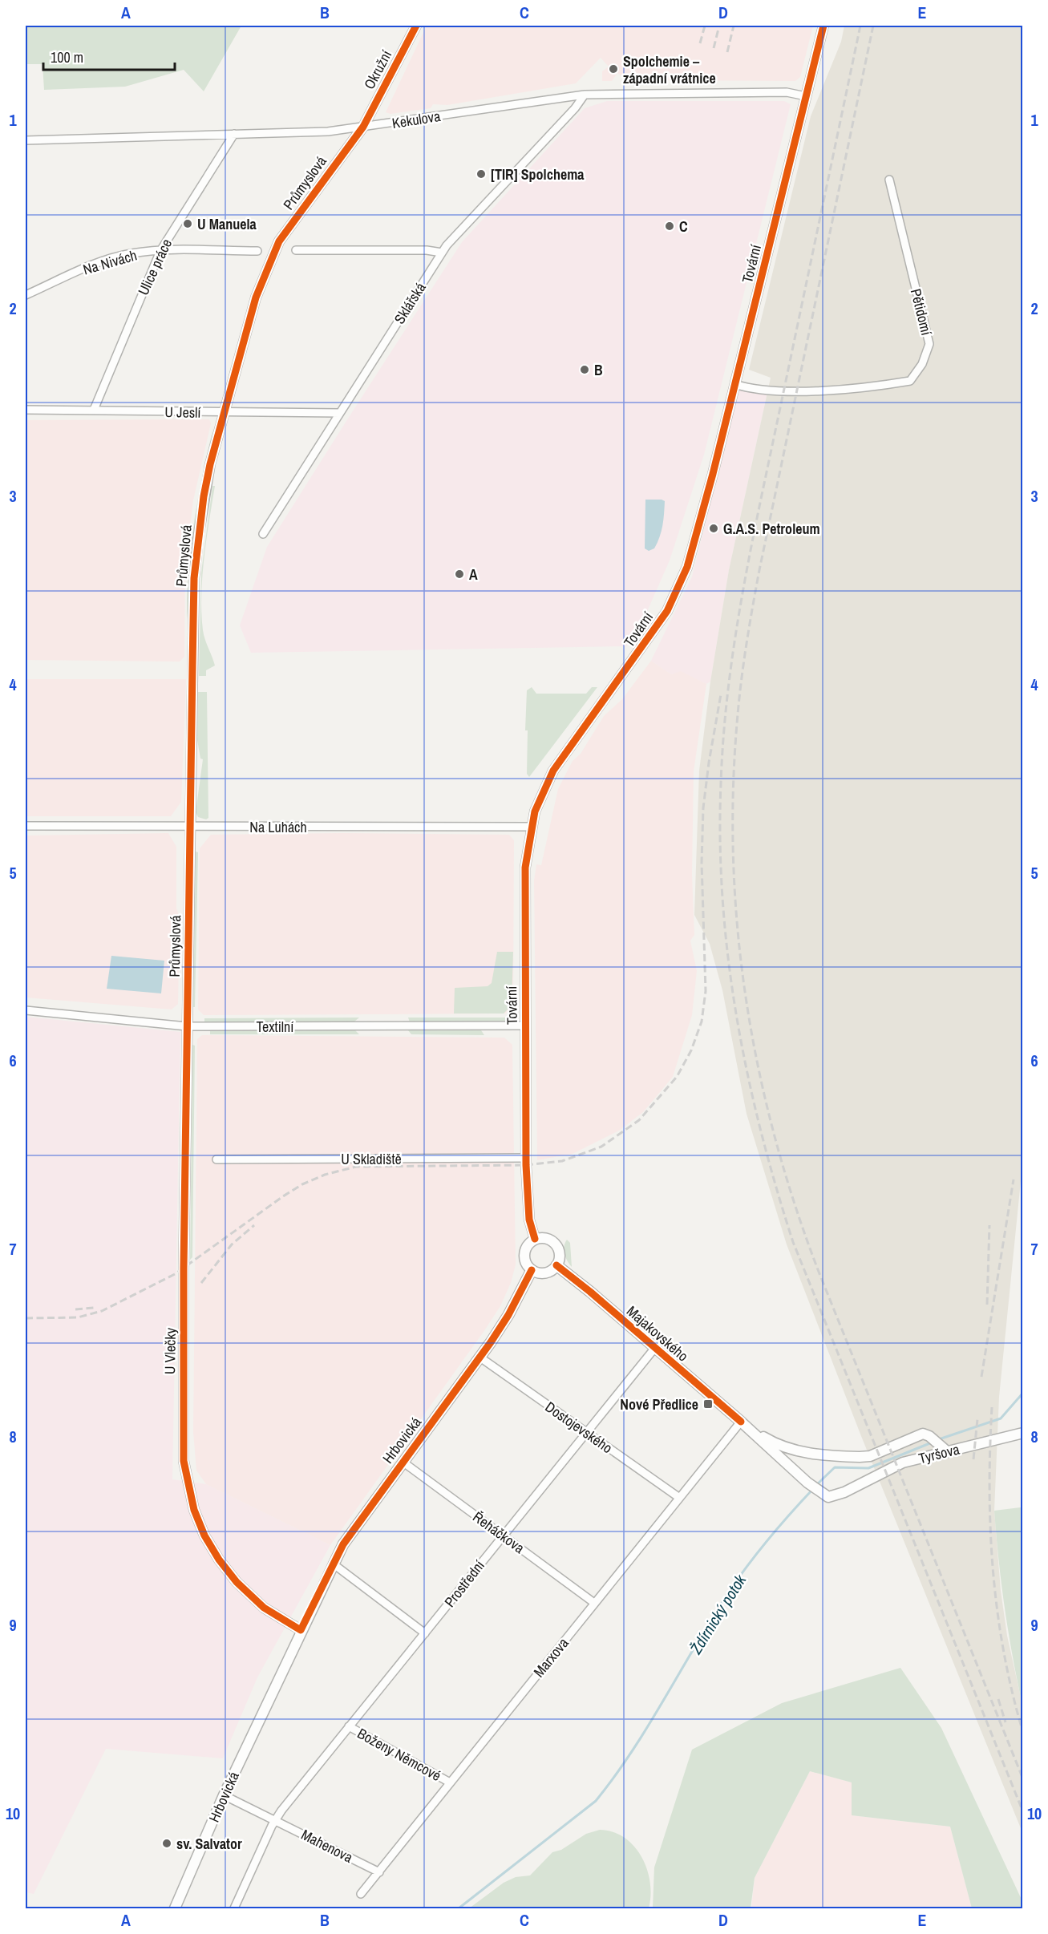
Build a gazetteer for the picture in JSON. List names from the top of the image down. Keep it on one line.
{"streets":{"main road":["Majakovského","Hrbovická","Tyršova"],"street":["Okružní","Kekulova","Průmyslová","Na Nivách","Tovární","Ulice práce","Sklářská","Pětidomí","U Jeslí","Na Luhách","Textilní","U Skladiště","U Vlečky","Dostojevského","Řeháčkova","Prostřední","Marxova","Boženy Němcové","Mahenova"]},"crossings":[["Okružní","Kekulova"],["Okružní","Průmyslová"],["Kekulova","Průmyslová"],["Kekulova","Tovární"],["Kekulova","Ulice práce"],["Kekulova","Sklářská"],["Průmyslová","U Jeslí"],["Průmyslová","Na Luhách"],["Průmyslová","Textilní"],["Průmyslová","U Vlečky"],["Na Nivách","Ulice práce"],["Tovární","Pětidomí"],["Tovární","Na Luhách"],["Tovární","Textilní"],["Tovární","U Skladiště"],["Tovární","Majakovského"],["Tovární","Hrbovická"],["Ulice práce","U Jeslí"],["Sklářská","U Jeslí"],["Textilní","U Vlečky"],["Majakovského","Hrbovická"],["Majakovského","Tyršova"],["Majakovského","Prostřední"],["Majakovského","Marxova"],["U Vlečky","Hrbovická"],["Dostojevského","Hrbovická"],["Dostojevského","Prostřední"],["Dostojevského","Marxova"],["Hrbovická","Řeháčkova"],["Hrbovická","Mahenova"],["Řeháčkova","Prostřední"],["Řeháčkova","Marxova"],["Prostřední","Boženy Němcové"],["Prostřední","Mahenova"],["Marxova","Boženy Němcové"],["Marxova","Mahenova"]],"water":["Ždírnický potok"],"places":{"other":["Spolchemie – západní vrátnice","[TIR] Spolchema","U Manuela","C","B","G.A.S. Petroleum","A","sv. Salvator"],"transit":["Nové Předlice"]},"scale_bar":"100 m","grid":{"columns":["A","B","C","D","E"],"rows":["1","2","3","4","5","6","7","8","9","10"]}}
